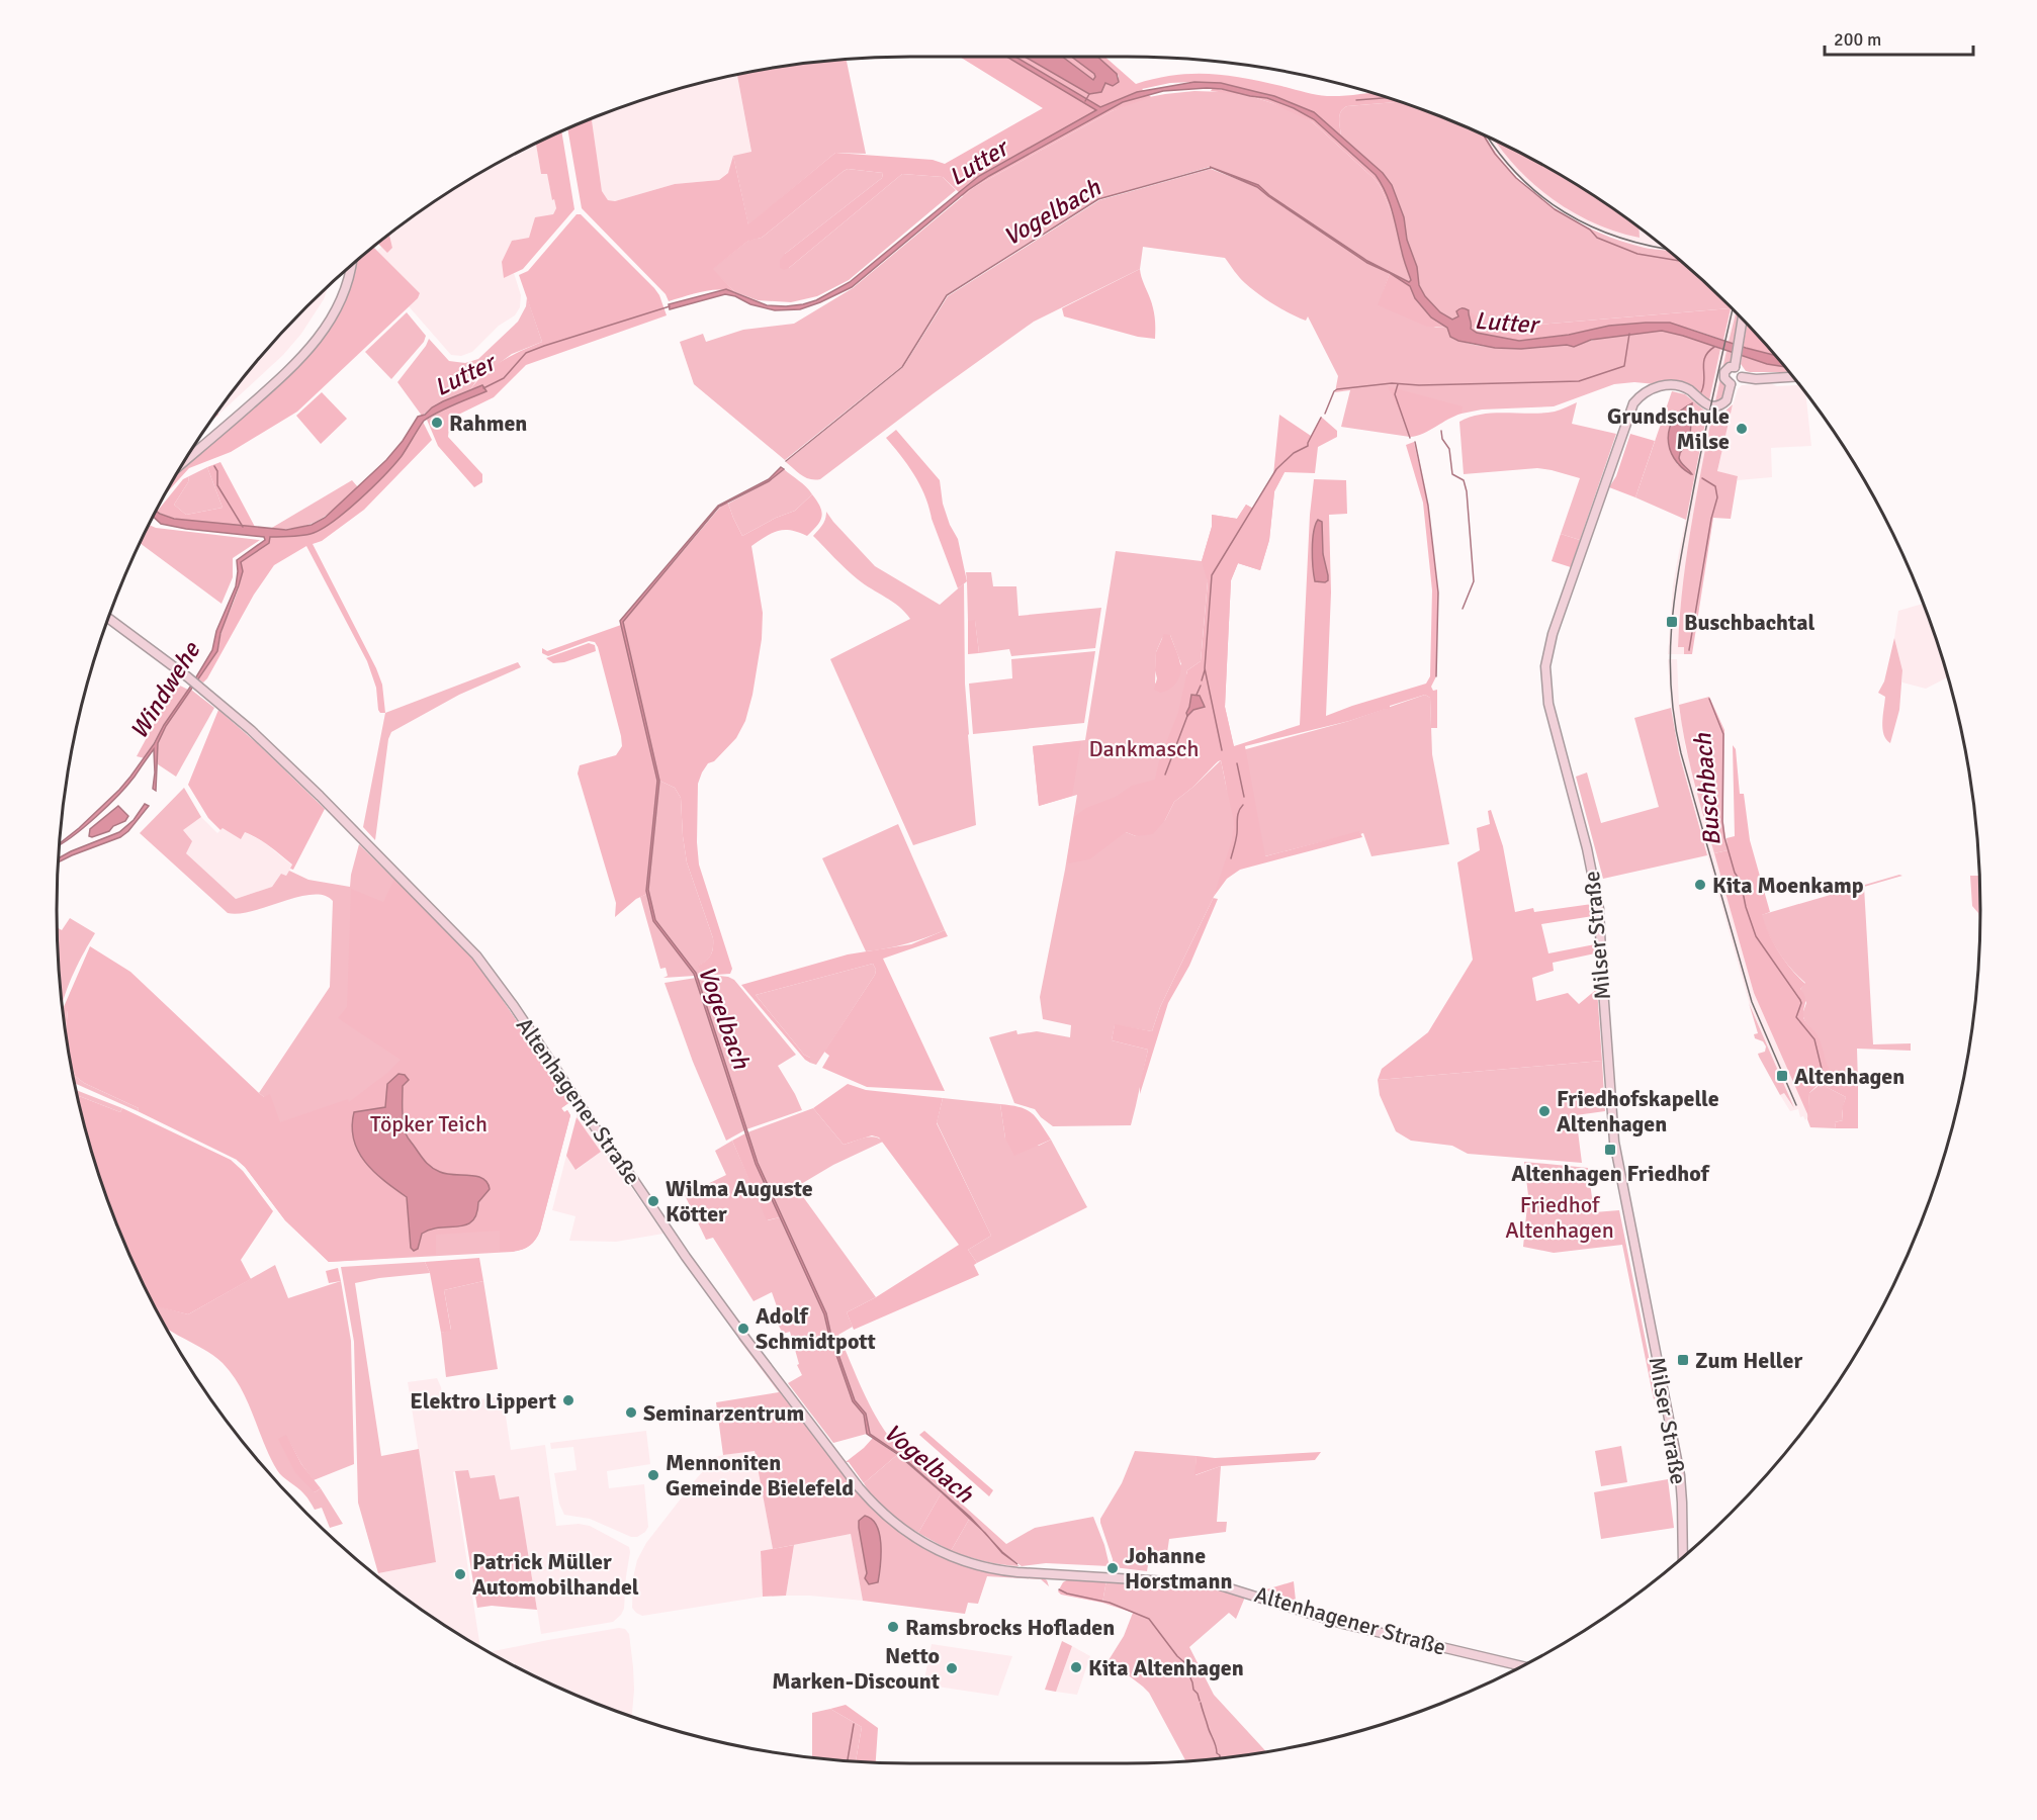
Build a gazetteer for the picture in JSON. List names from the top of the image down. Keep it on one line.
{"streets":{"main road":["Milser Straße","Altenhagener Straße"]},"water":["Lutter","Vogelbach","Windwehe","Buschbach"],"parks":["Dankmasch","Töpker Teich","Friedhof Altenhagen"],"places":{"other":["Rahmen","Grundschule Milse","Kita Moenkamp","Friedhofskapelle Altenhagen","Wilma Auguste Kötter","Adolf Schmidtpott","Elektro Lippert","Seminarzentrum","Mennoniten Gemeinde Bielefeld","Johanne Horstmann","Patrick Müller Automobilhandel","Ramsbrocks Hofladen","Kita Altenhagen","Netto Marken-Discount"],"transit":["Buschbachtal","Altenhagen","Altenhagen Friedhof","Zum Heller"]},"scale_bar":"200 m"}
